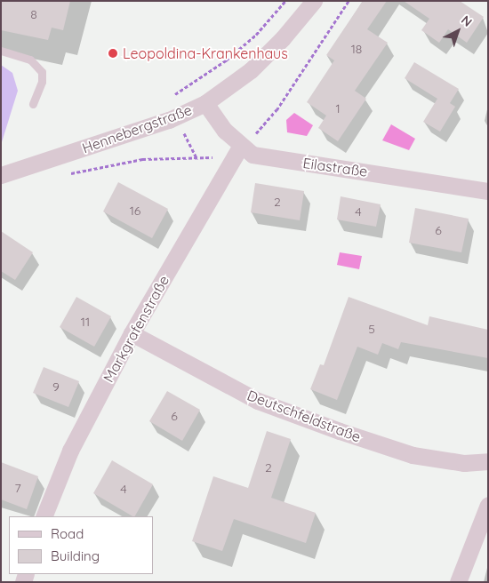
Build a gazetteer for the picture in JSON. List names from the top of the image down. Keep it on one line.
{"streets":{"street":["Hennebergstraße","Eilastraße","Markgrafenstraße","Deutschfeldstraße"]},"crossings":[["Hennebergstraße","Eilastraße"],["Eilastraße","Markgrafenstraße"],["Markgrafenstraße","Deutschfeldstraße"]],"places":["Leopoldina-Krankenhaus"],"house_numbers":["8","18","1","2","16","4","6","11","5","9","6","2","7","4"],"legend":["Road","Building"],"north":"top right"}
